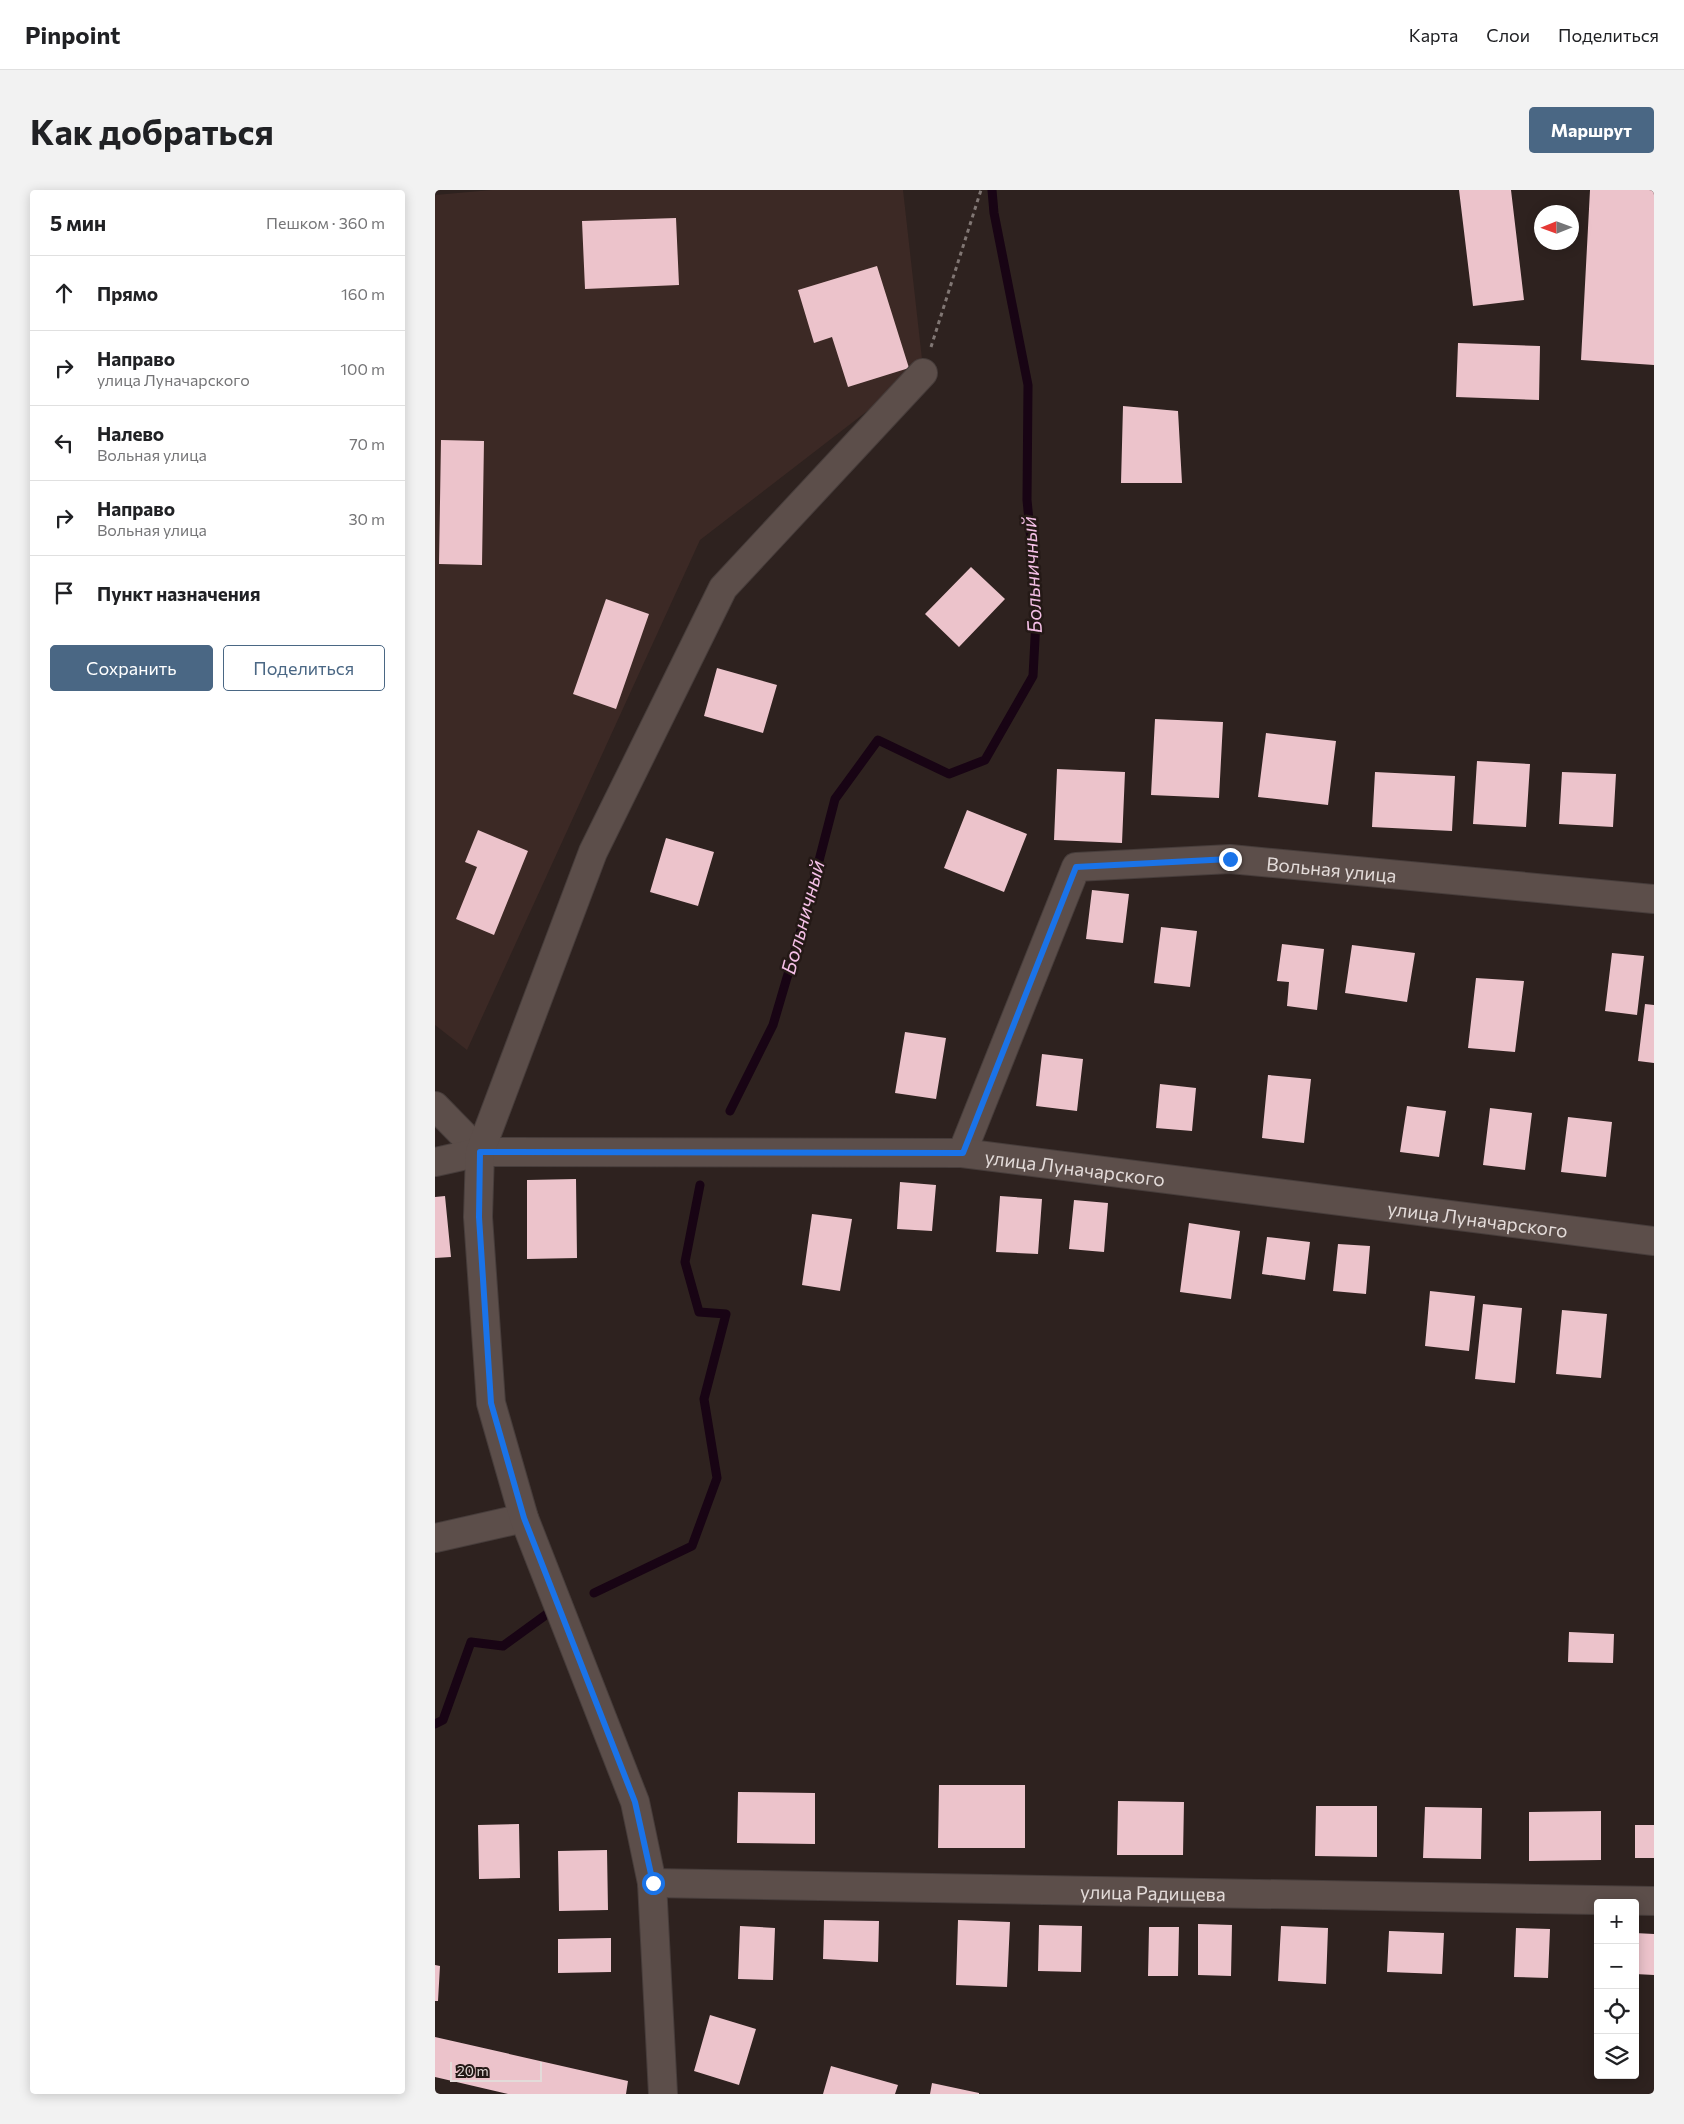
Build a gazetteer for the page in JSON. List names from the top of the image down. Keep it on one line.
{"streets":{"street":["Вольная улица","улица Луначарского","улица Радищева"]},"crossings":[["Вольная улица","улица Луначарского"]],"water":["Больничный"],"scale_bar":"20 m","north":"left","page":{"header":"Pinpoint","nav":["Карта","Слои","Поделиться"],"buttons":["Маршрут",["Сохранить","Поделиться"]],"title":"Как добраться","heading":["5 мин","Пешком · 360 m"],"list":[["Прямо","160 m"],["Направо","улица Луначарского","100 m"],["Налево","Вольная улица","70 m"],["Направо","Вольная улица","30 m"],"Пункт назначения"],"map_buttons":["+","−"],"scale":"20 m"}}
